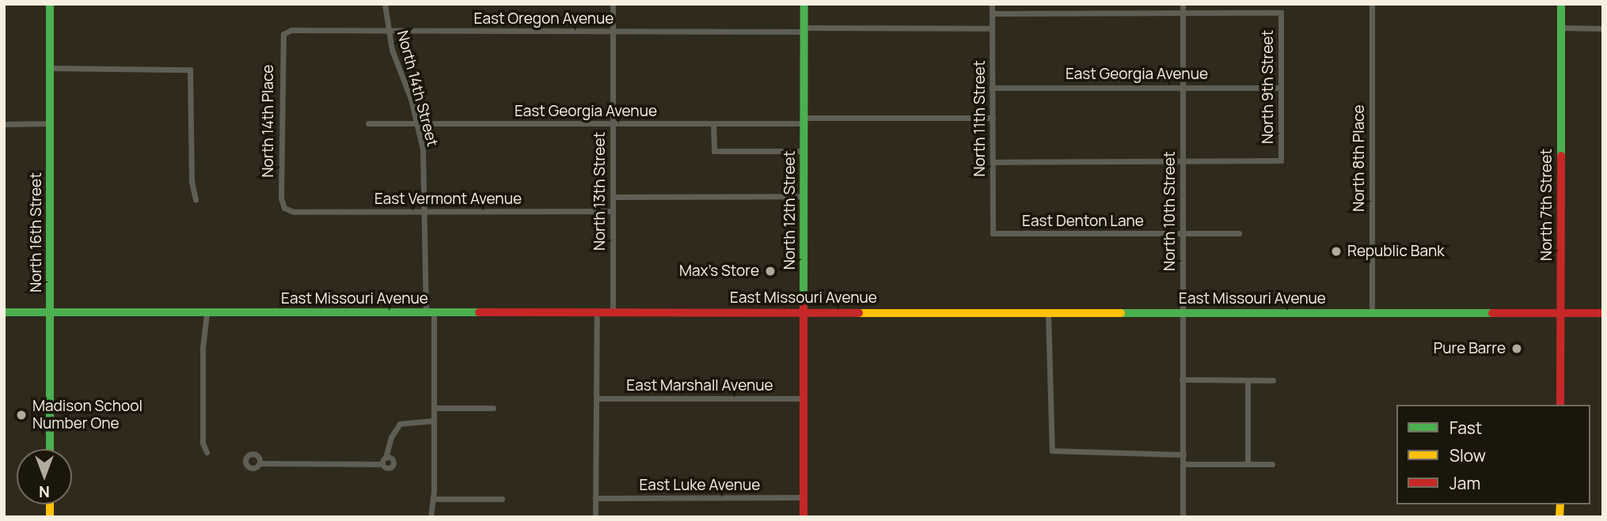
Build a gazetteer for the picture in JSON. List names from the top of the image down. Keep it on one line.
{"streets":{"main road":["North 7th Street","North 12th Street","North 16th Street","East Missouri Avenue"],"street":["East Oregon Avenue","East Georgia Avenue","North 9th Street","North 14th Street","North 11th Street","North 14th Place","North 8th Place","North 13th Street","East Vermont Avenue","North 10th Street","East Denton Lane","East Marshall Avenue","East Luke Avenue"]},"crossings":[["East Oregon Avenue","North 14th Street"],["East Oregon Avenue","North 11th Street"],["East Oregon Avenue","North 14th Place"],["East Oregon Avenue","North 13th Street"],["East Oregon Avenue","North 12th Street"],["East Georgia Avenue","North 9th Street"],["East Georgia Avenue","North 14th Street"],["East Georgia Avenue","North 11th Street"],["East Georgia Avenue","North 13th Street"],["East Georgia Avenue","North 12th Street"],["East Georgia Avenue","North 10th Street"],["North 9th Street","North 10th Street"],["North 14th Street","East Vermont Avenue"],["North 14th Street","East Missouri Avenue"],["North 11th Street","East Denton Lane"],["North 14th Place","East Vermont Avenue"],["North 8th Place","East Missouri Avenue"],["North 13th Street","East Vermont Avenue"],["North 13th Street","East Missouri Avenue"],["North 7th Street","East Missouri Avenue"],["North 12th Street","East Missouri Avenue"],["North 12th Street","East Marshall Avenue"],["North 12th Street","East Luke Avenue"],["North 10th Street","East Denton Lane"],["North 10th Street","East Missouri Avenue"],["North 16th Street","East Missouri Avenue"]],"places":["Republic Bank","Max's Store","Pure Barre","Madison School Number One"],"legend":["Fast","Slow","Jam"],"north":"bottom"}
